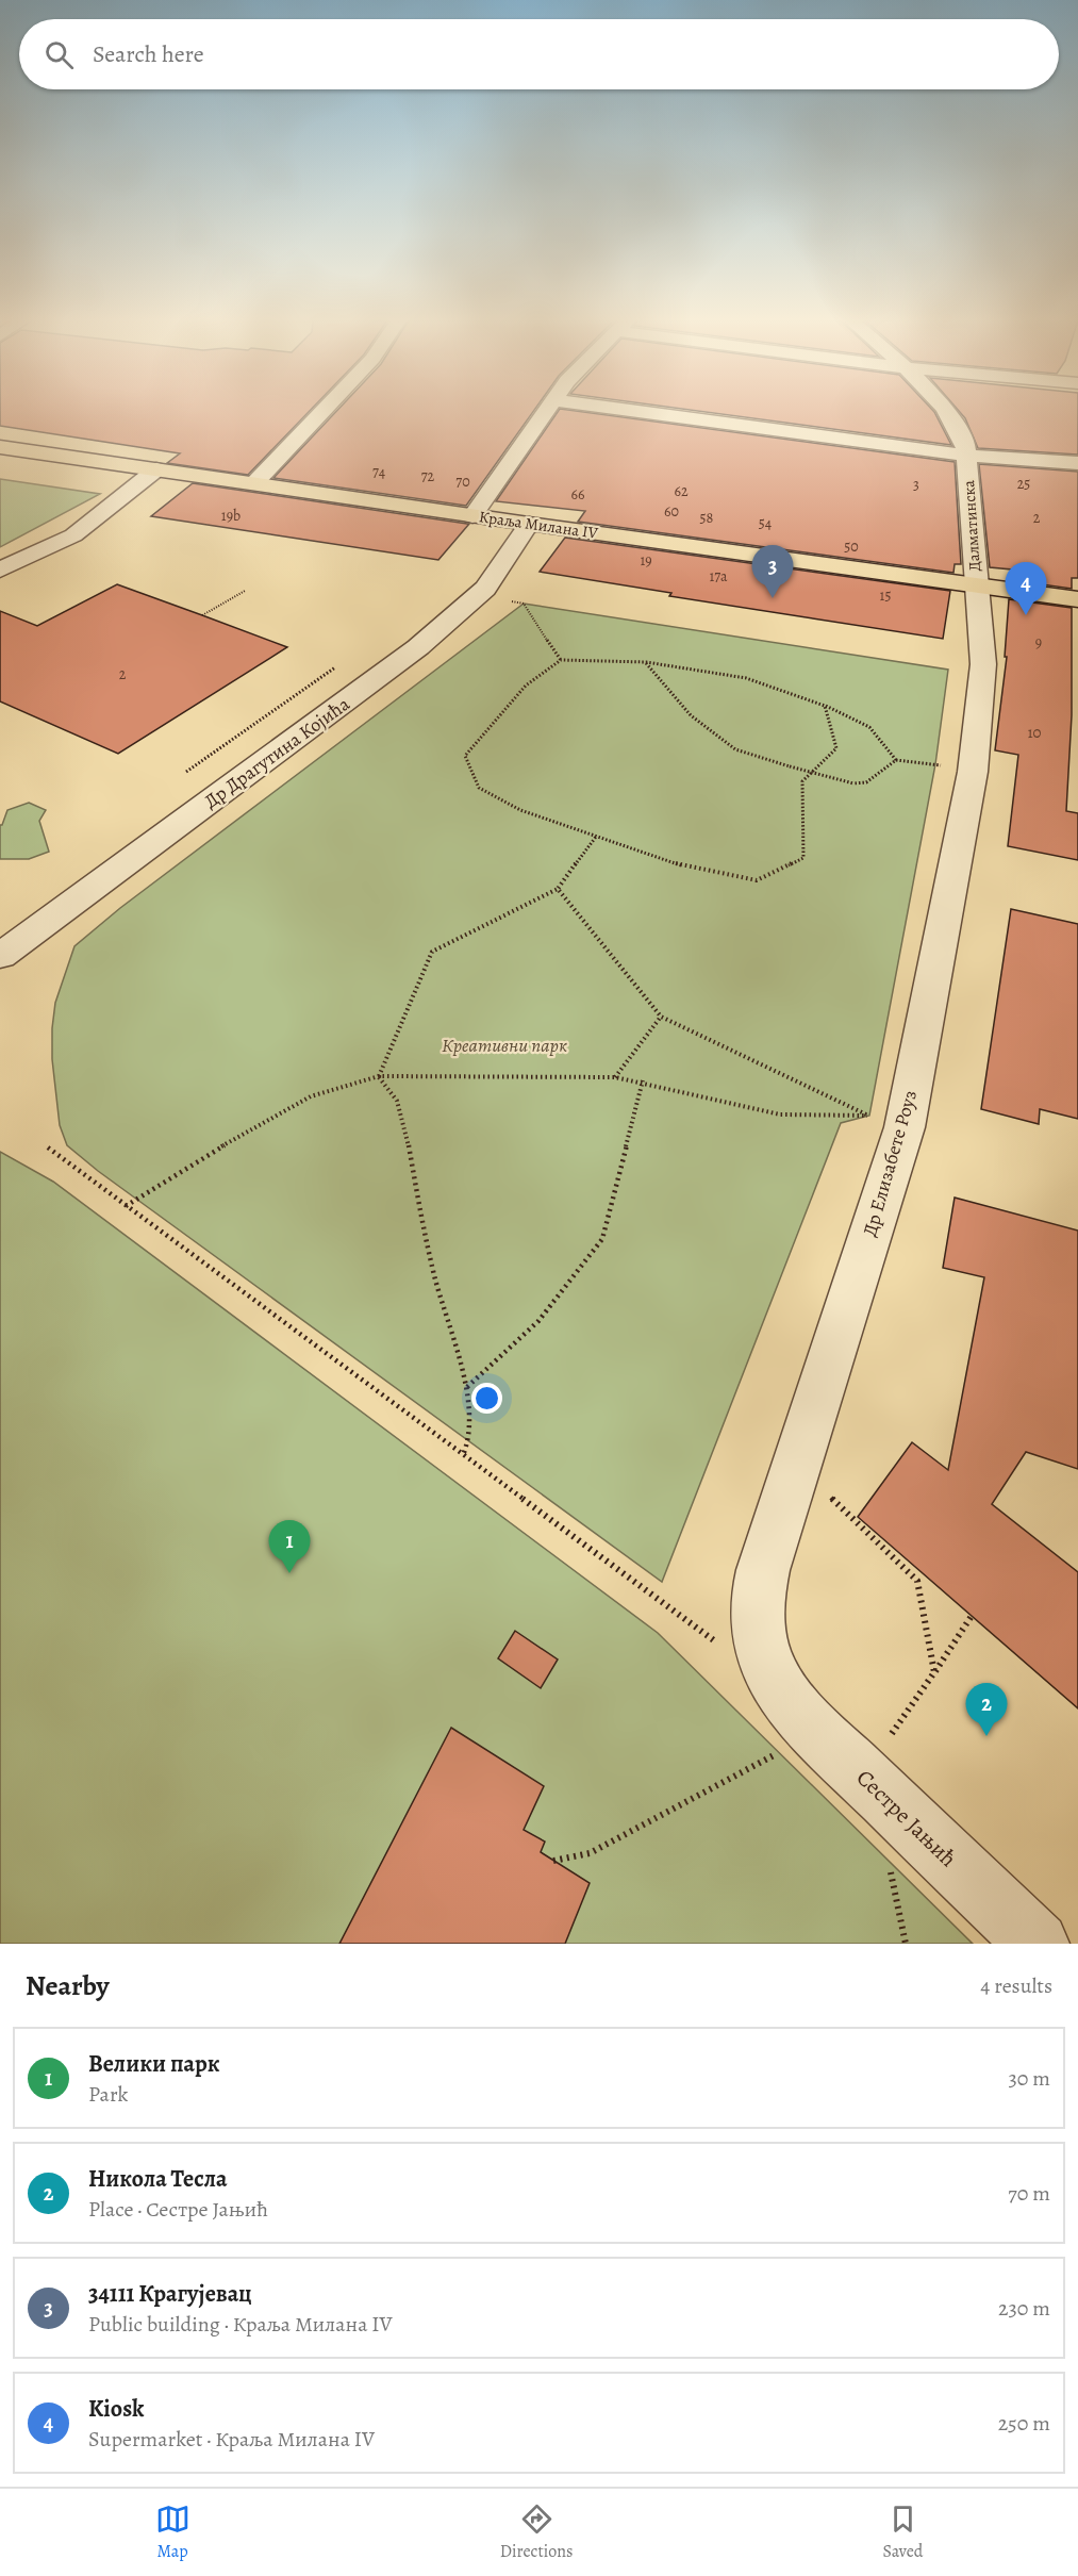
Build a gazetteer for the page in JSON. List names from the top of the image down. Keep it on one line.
{"streets":{"main road":["Краља Милана IV"],"street":["Далматинска","Др Драгутина Којића","Др Елизабете Роуз","Сестре Јањић"]},"crossings":[["Краља Милана IV","Далматинска"],["Краља Милана IV","Др Драгутина Којића"],["Краља Милана IV","Др Елизабете Роуз"],["Далматинска","Др Елизабете Роуз"],["Др Елизабете Роуз","Сестре Јањић"]],"parks":["Креативни парк"],"house_numbers":["74","72","70","25","3","62","66","60","19b","58","2","54","50","19","17a","15","9","2","10"],"page":{"search":"Search here","pins":["3","4","1","2"],"heading":["Nearby","4 results"],"list":[{"mark":"1","name":"Велики парк","note":"Park","value":"30 m"},{"mark":"2","name":"Никола Тесла","note":"Place · Сестре Јањић","value":"70 m"},{"mark":"3","name":"34111 Крагујевац","note":"Public building · Краља Милана IV","value":"230 m"},{"mark":"4","name":"Kiosk","note":"Supermarket · Краља Милана IV","value":"250 m"}],"nav":["Map","Directions","Saved"]}}
